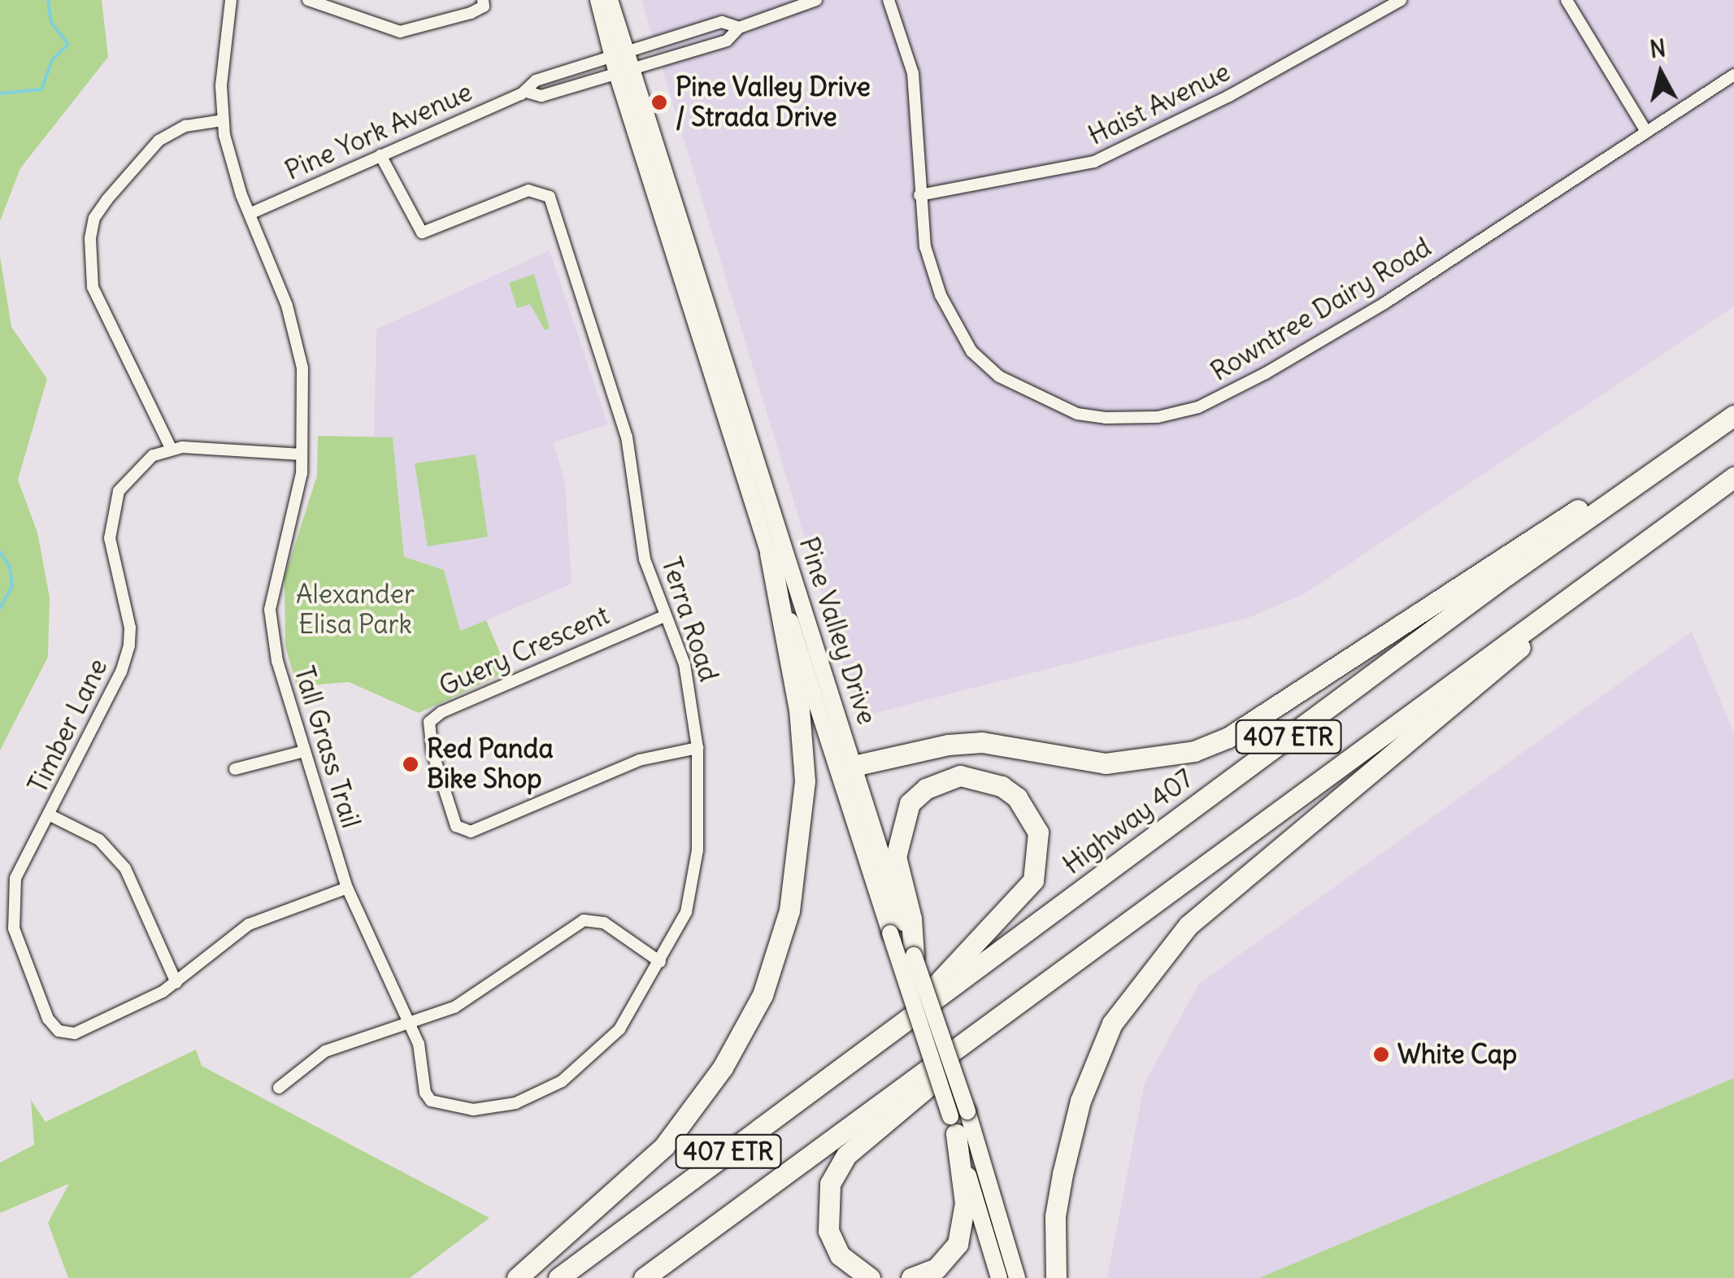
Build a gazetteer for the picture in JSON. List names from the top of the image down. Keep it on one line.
{"streets":{"highway":["407 ETR","Highway 407"],"main road":["Pine Valley Drive"],"street":["Haist Avenue","Pine York Avenue","Rowntree Dairy Road","Terra Road","Guery Crescent","Timber Lane","Tall Grass Trail"]},"crossings":[["Haist Avenue","Rowntree Dairy Road"],["Pine York Avenue","Terra Road"],["Pine York Avenue","Pine Valley Drive"],["Pine York Avenue","Tall Grass Trail"],["Terra Road","Guery Crescent"],["Terra Road","Tall Grass Trail"],["Timber Lane","Tall Grass Trail"]],"parks":["Alexander Elisa Park"],"places":["Pine Valley Drive / Strada Drive","Red Panda Bike Shop","White Cap"],"north":"top"}
